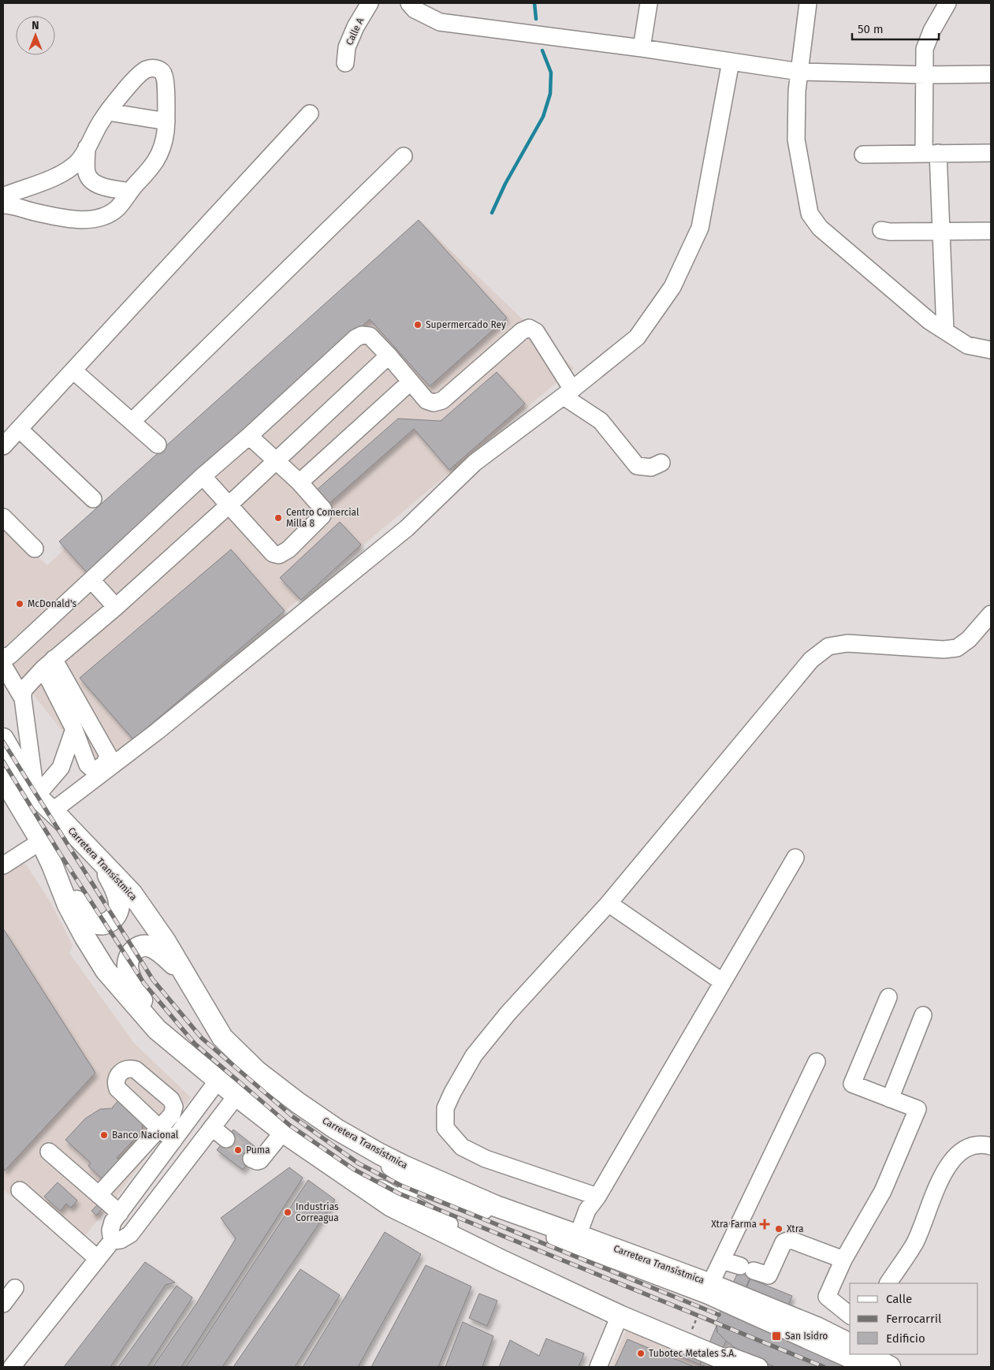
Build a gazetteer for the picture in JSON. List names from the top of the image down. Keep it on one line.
{"streets":{"main road":["Carretera Transístmica"],"street":["Calle A"]},"places":{"other":["Supermercado Rey","Centro Comercial Milla 8","McDonald's","Banco Nacional","Puma","Industrias Correagua","Xtra","Tubotec Metales S.A."],"health":["Xtra Farma"],"transit":["San Isidro"]},"legend":["Calle","Ferrocarril","Edificio"],"scale_bar":"50 m","north":"top"}
